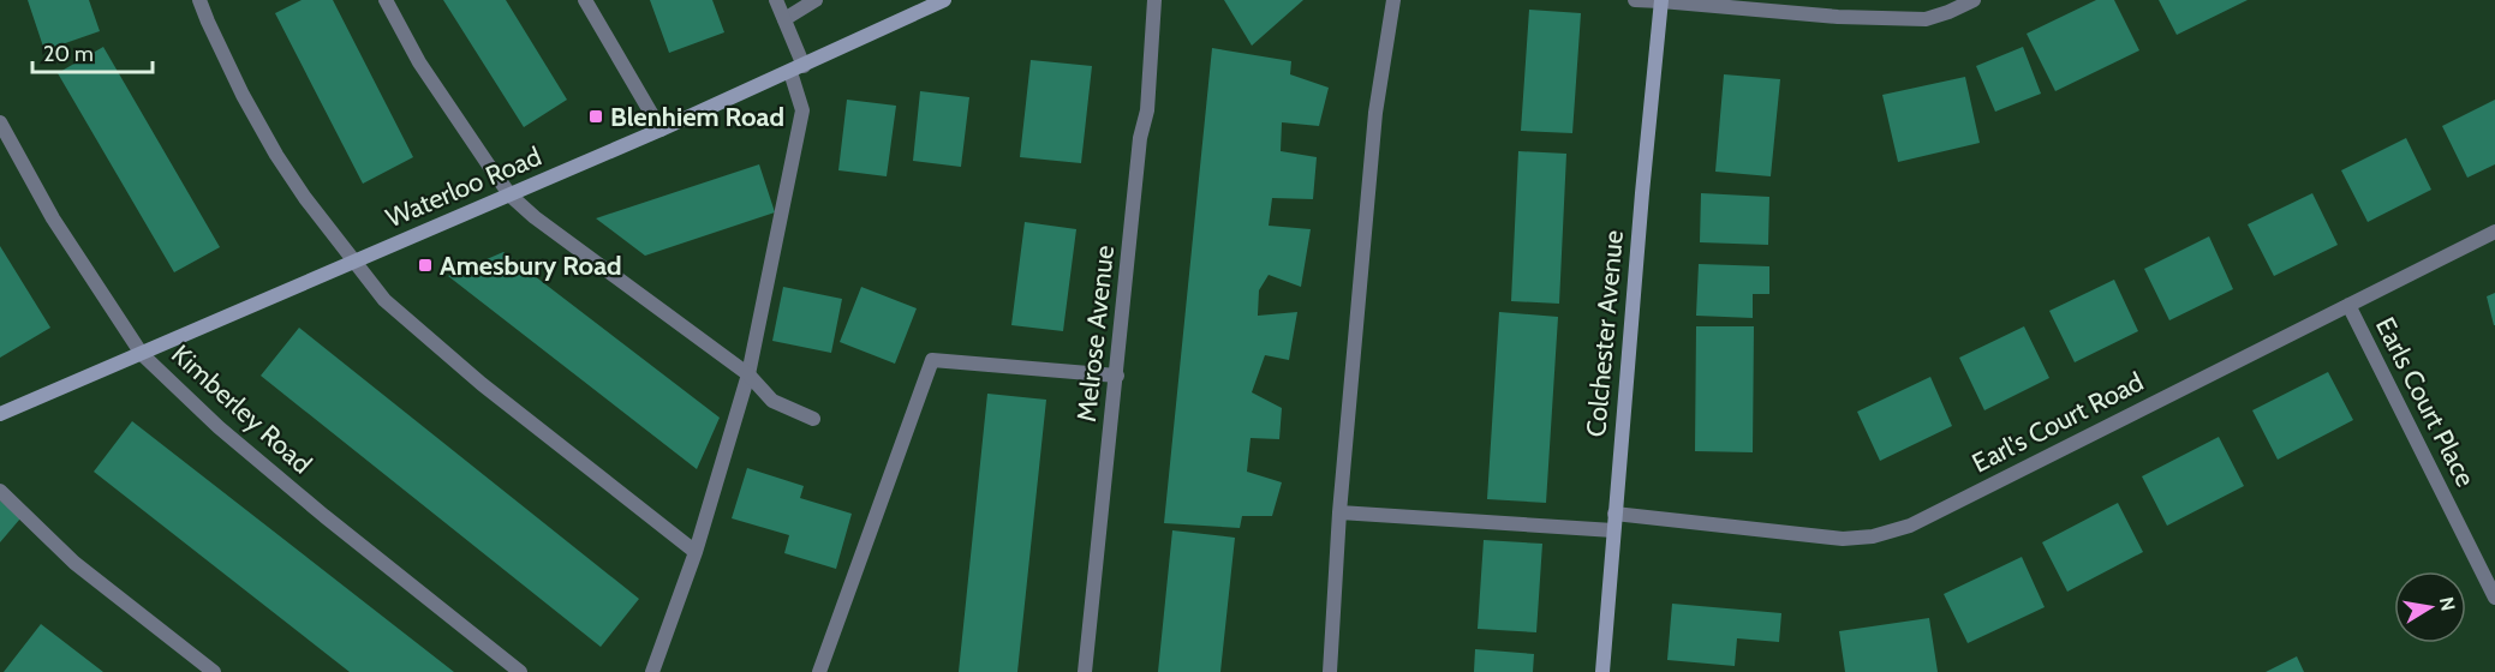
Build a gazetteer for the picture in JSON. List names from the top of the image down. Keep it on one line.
{"streets":{"street":["Waterloo Road","Melrose Avenue","Colchester Avenue","Earls Court Place","Kimberley Road","Earl's Court Road"]},"crossings":[["Waterloo Road","Kimberley Road"],["Colchester Avenue","Earl's Court Road"],["Earls Court Place","Earl's Court Road"]],"places":{"transit":["Blenhiem Road","Amesbury Road"]},"scale_bar":"20 m","north":"right"}
